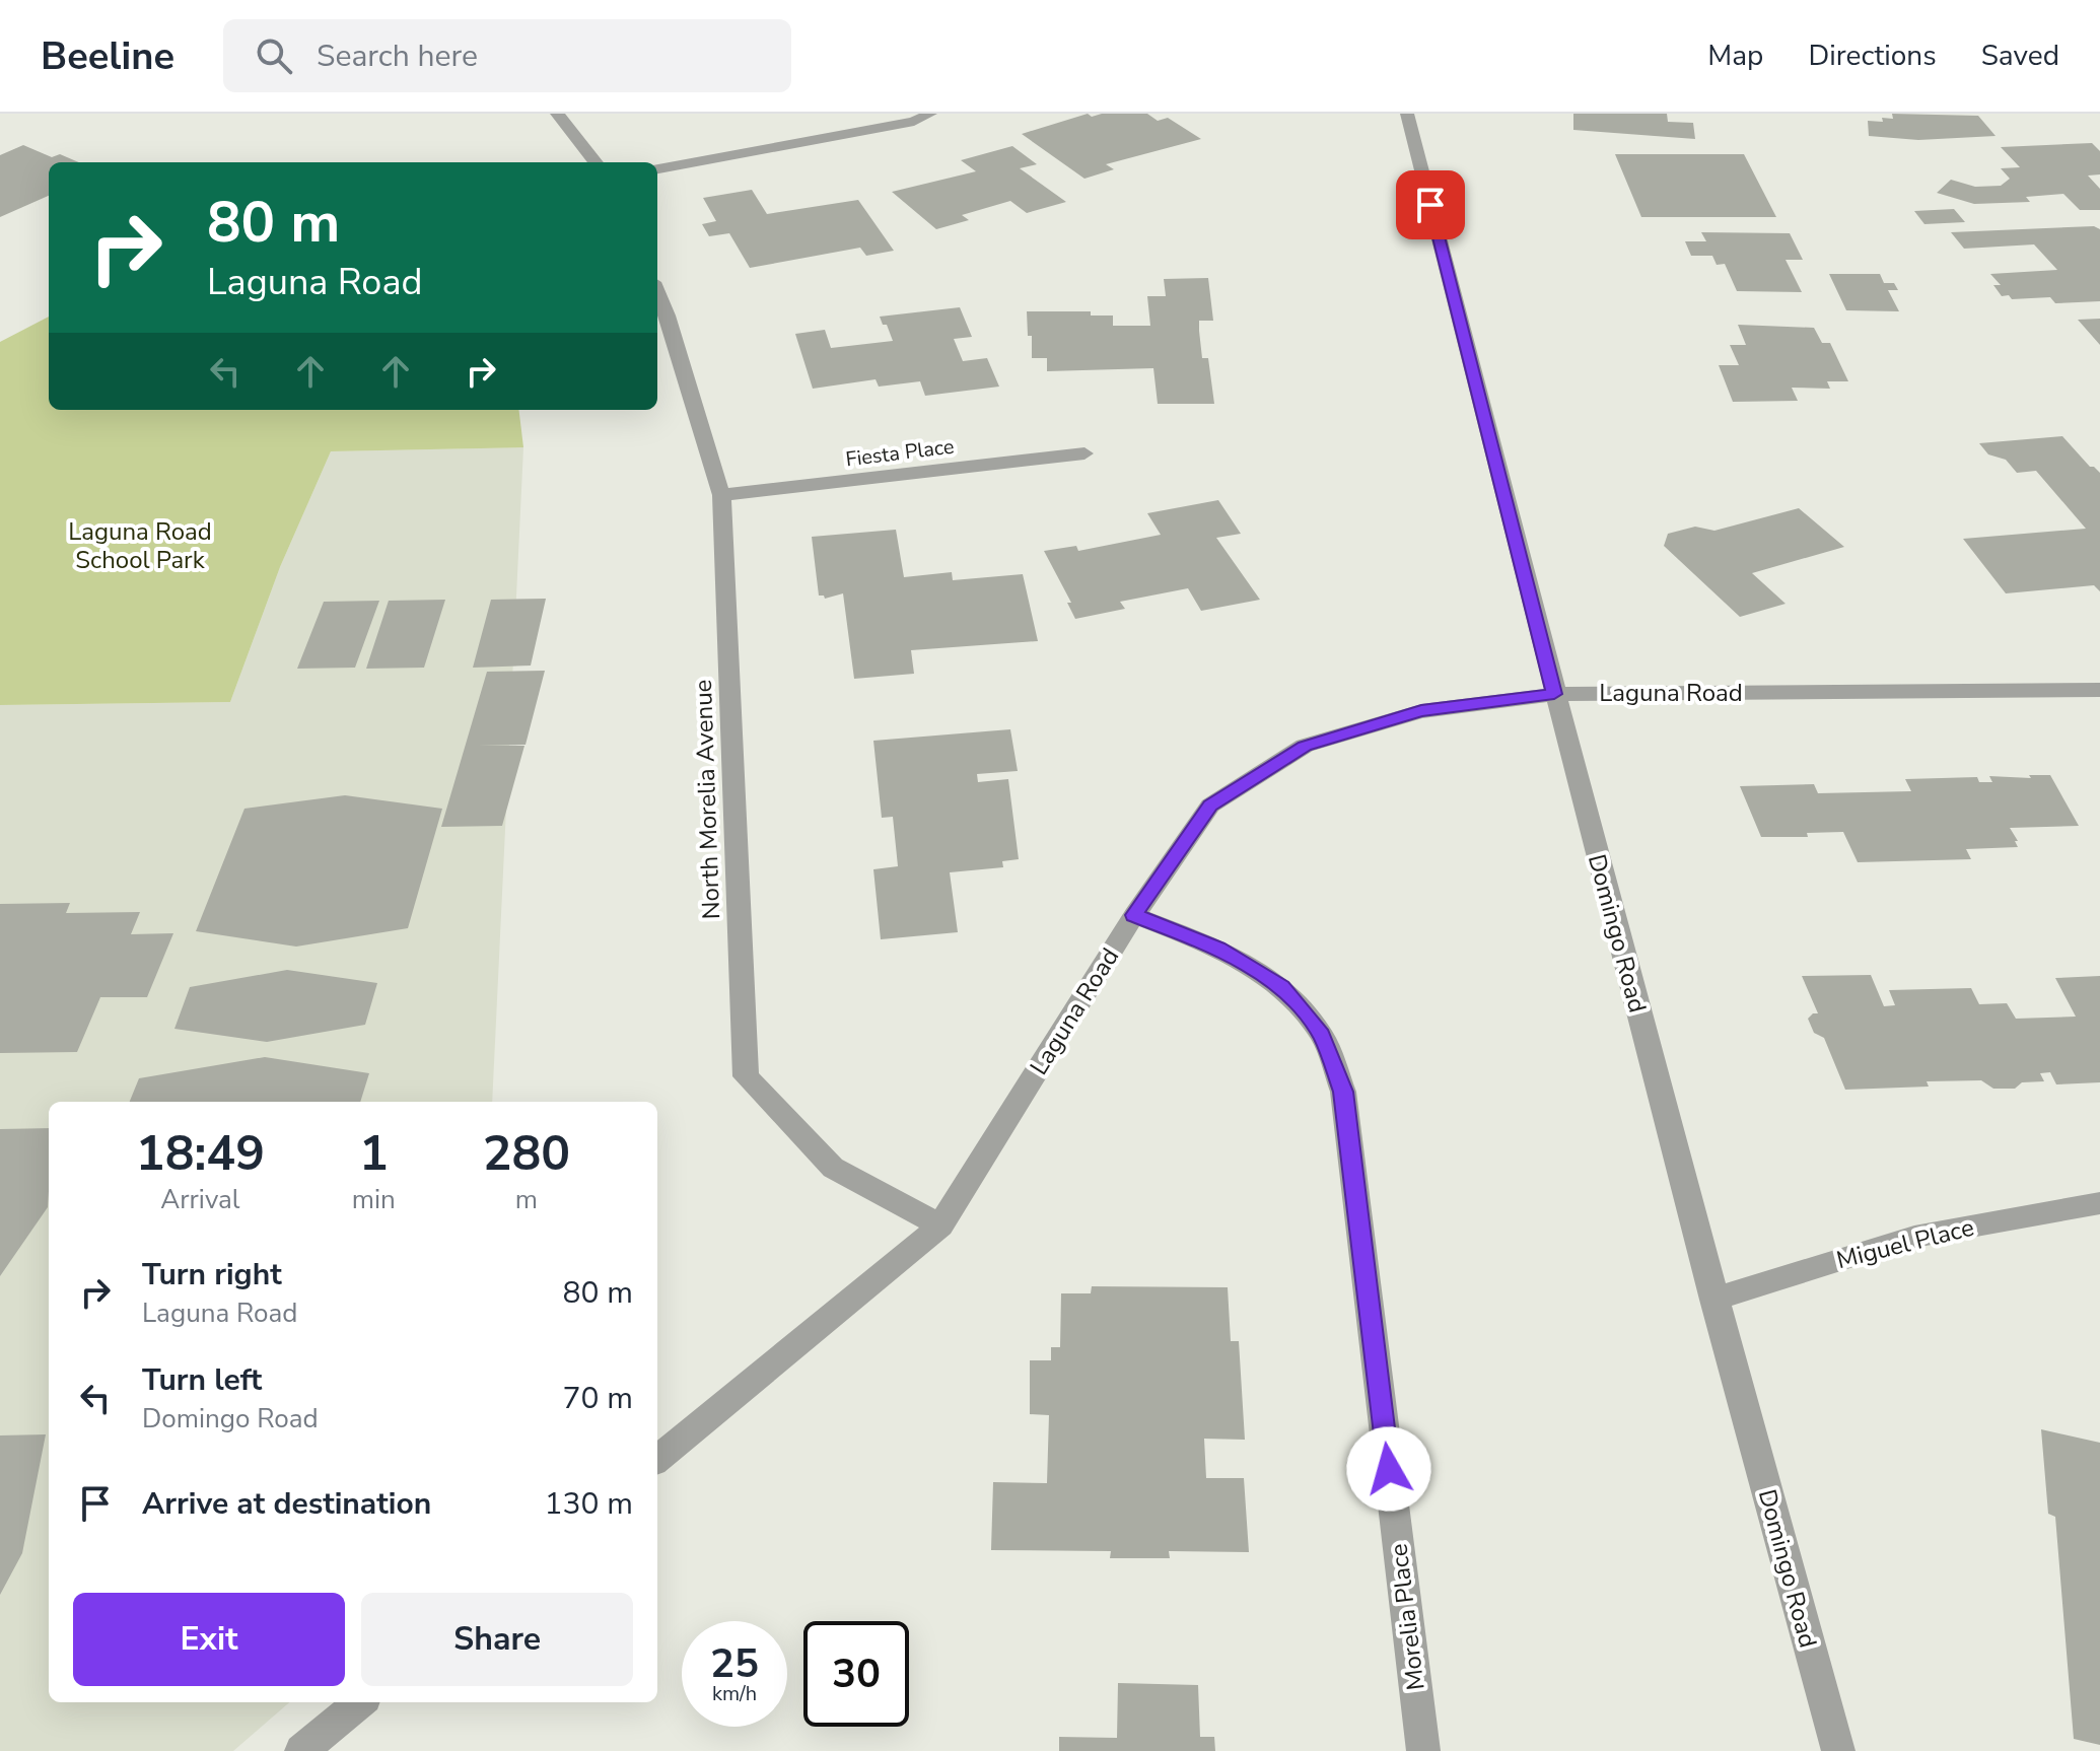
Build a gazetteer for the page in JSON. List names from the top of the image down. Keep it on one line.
{"streets":{"street":["Fiesta Place","Laguna Road","North Morelia Avenue","Domingo Road","Miguel Place","Morelia Place"]},"crossings":[["Fiesta Place","North Morelia Avenue"],["Laguna Road","North Morelia Avenue"],["Laguna Road","Domingo Road"],["Laguna Road","Morelia Place"],["Domingo Road","Miguel Place"]],"parks":["Laguna Road School Park"],"page":{"header":"Beeline","search":"Search here","nav":["Map","Directions","Saved"],"turn":["80 m","Laguna Road"],"eta":["18:49","Arrival","1","min","280","m"],"list":[{"name":"Turn right","note":"Laguna Road","value":"80 m"},{"name":"Turn left","note":"Domingo Road","value":"70 m"},{"name":"Arrive at destination","value":"130 m"}],"buttons":["Exit","Share"],"speed":"25 km/h","limit":"30"}}
